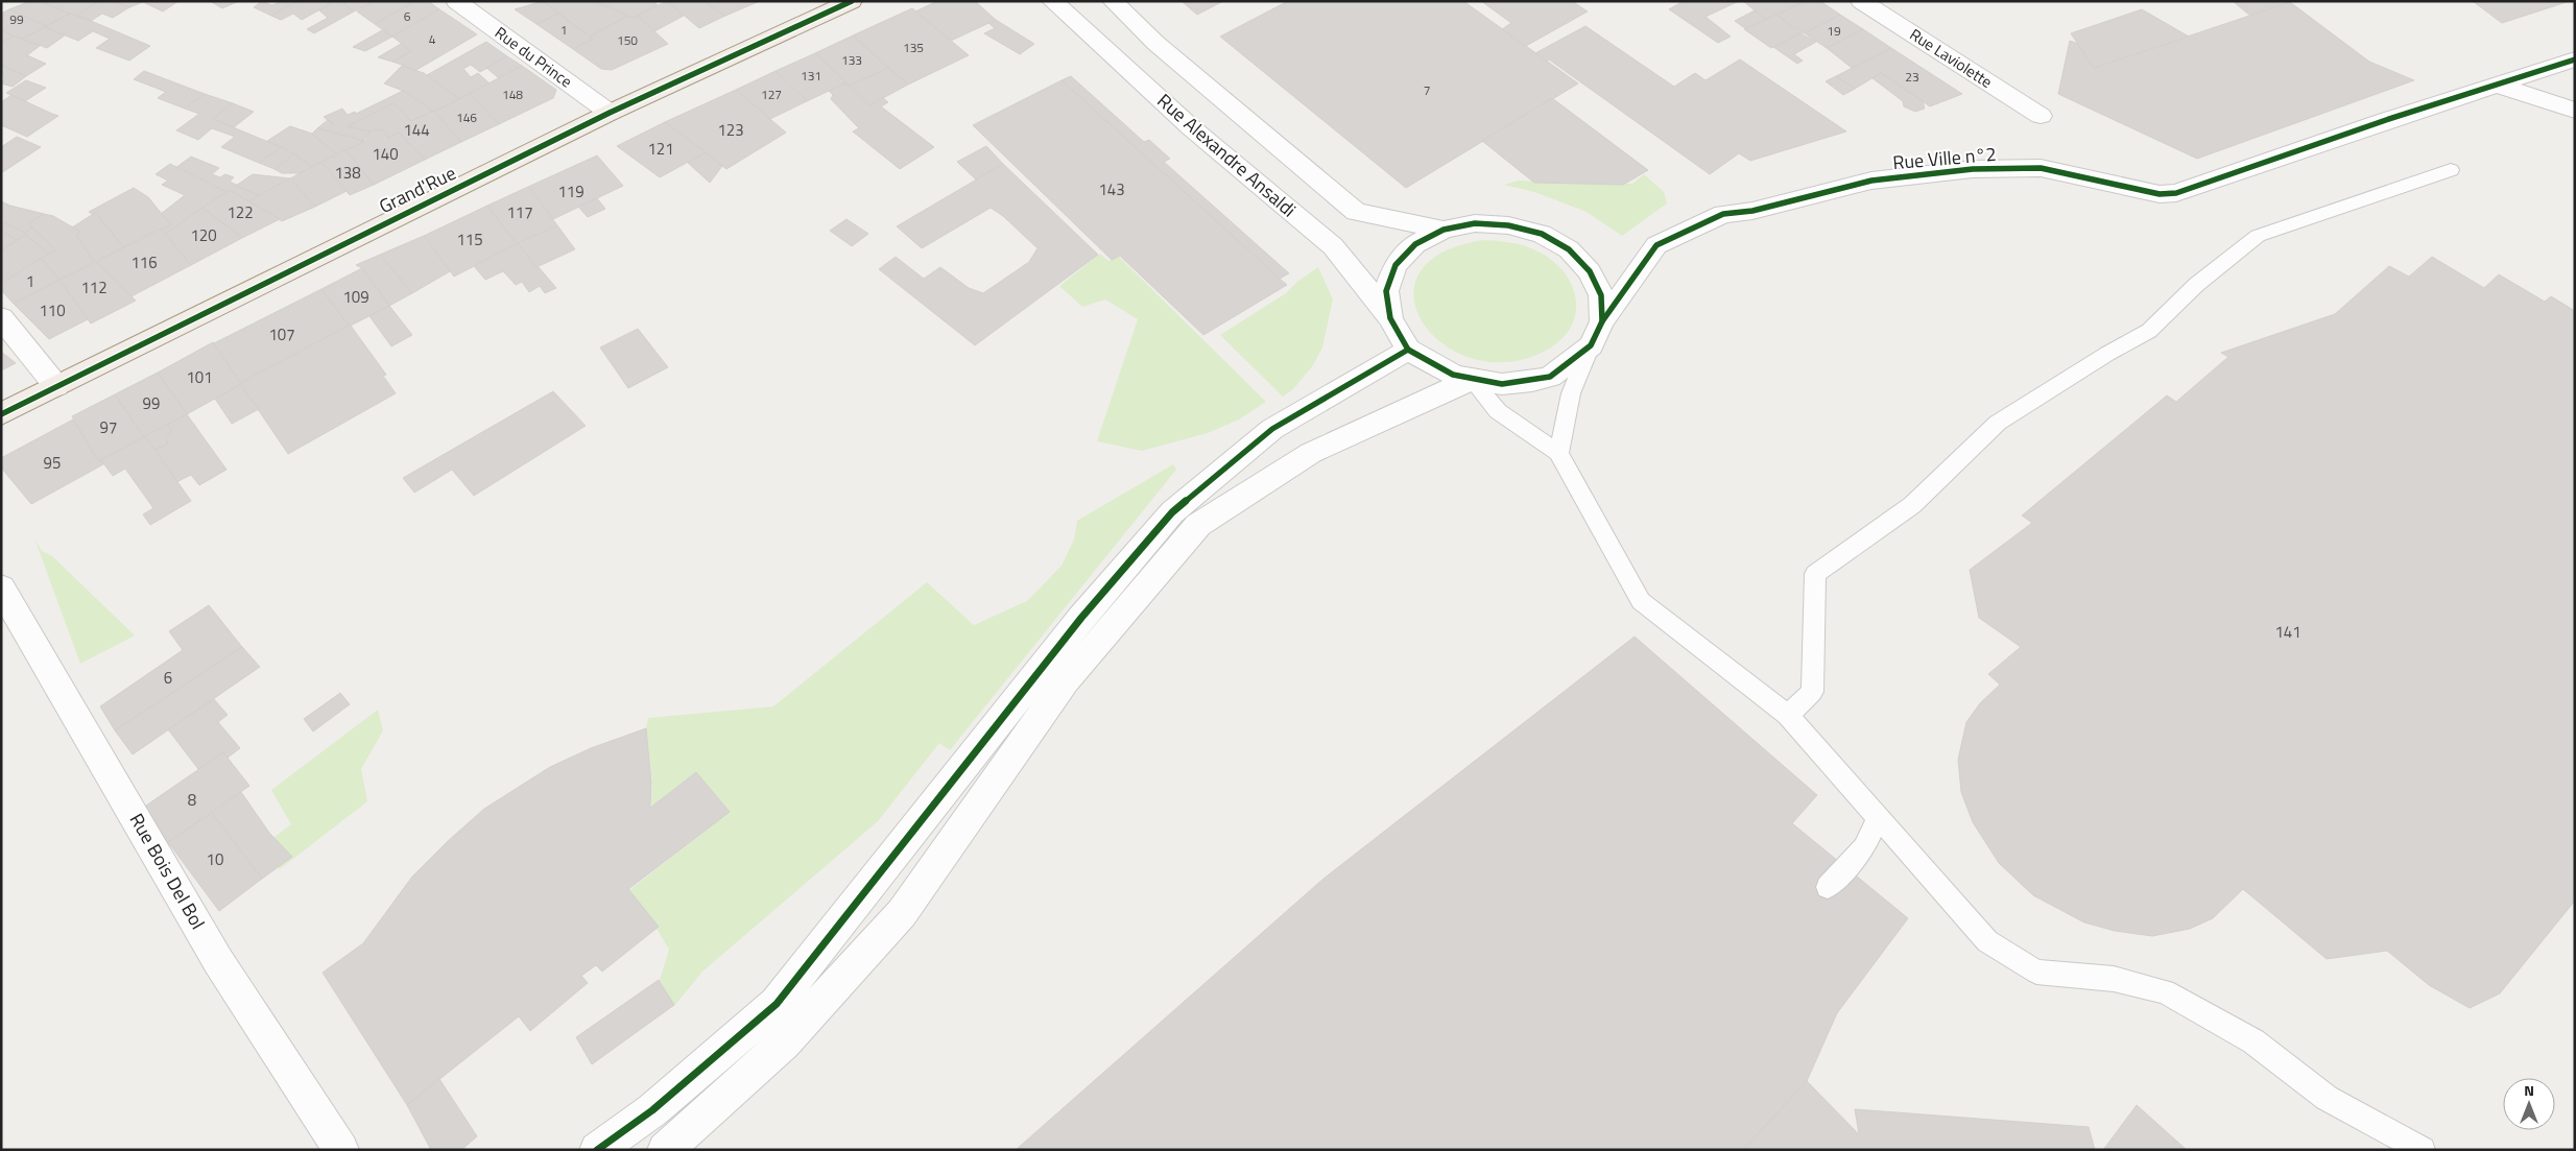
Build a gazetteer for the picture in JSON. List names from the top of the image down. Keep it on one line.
{"streets":{"main road":["Grand'Rue"],"street":["Rue du Prince","Rue Laviolette","Rue Alexandre Ansaldi","Rue Ville n°2","Rue Bois Del Bol"]},"crossings":[["Rue du Prince","Grand'Rue"],["Rue Alexandre Ansaldi","Rue Ville n°2"]],"house_numbers":["6","99","1","19","4","150","135","133","131","23","7","148","127","146","144","123","121","140","138","143","119","122","117","120","115","116","1","112","109","110","107","101","99","97","95","141","6","8","10"],"north":"top"}
